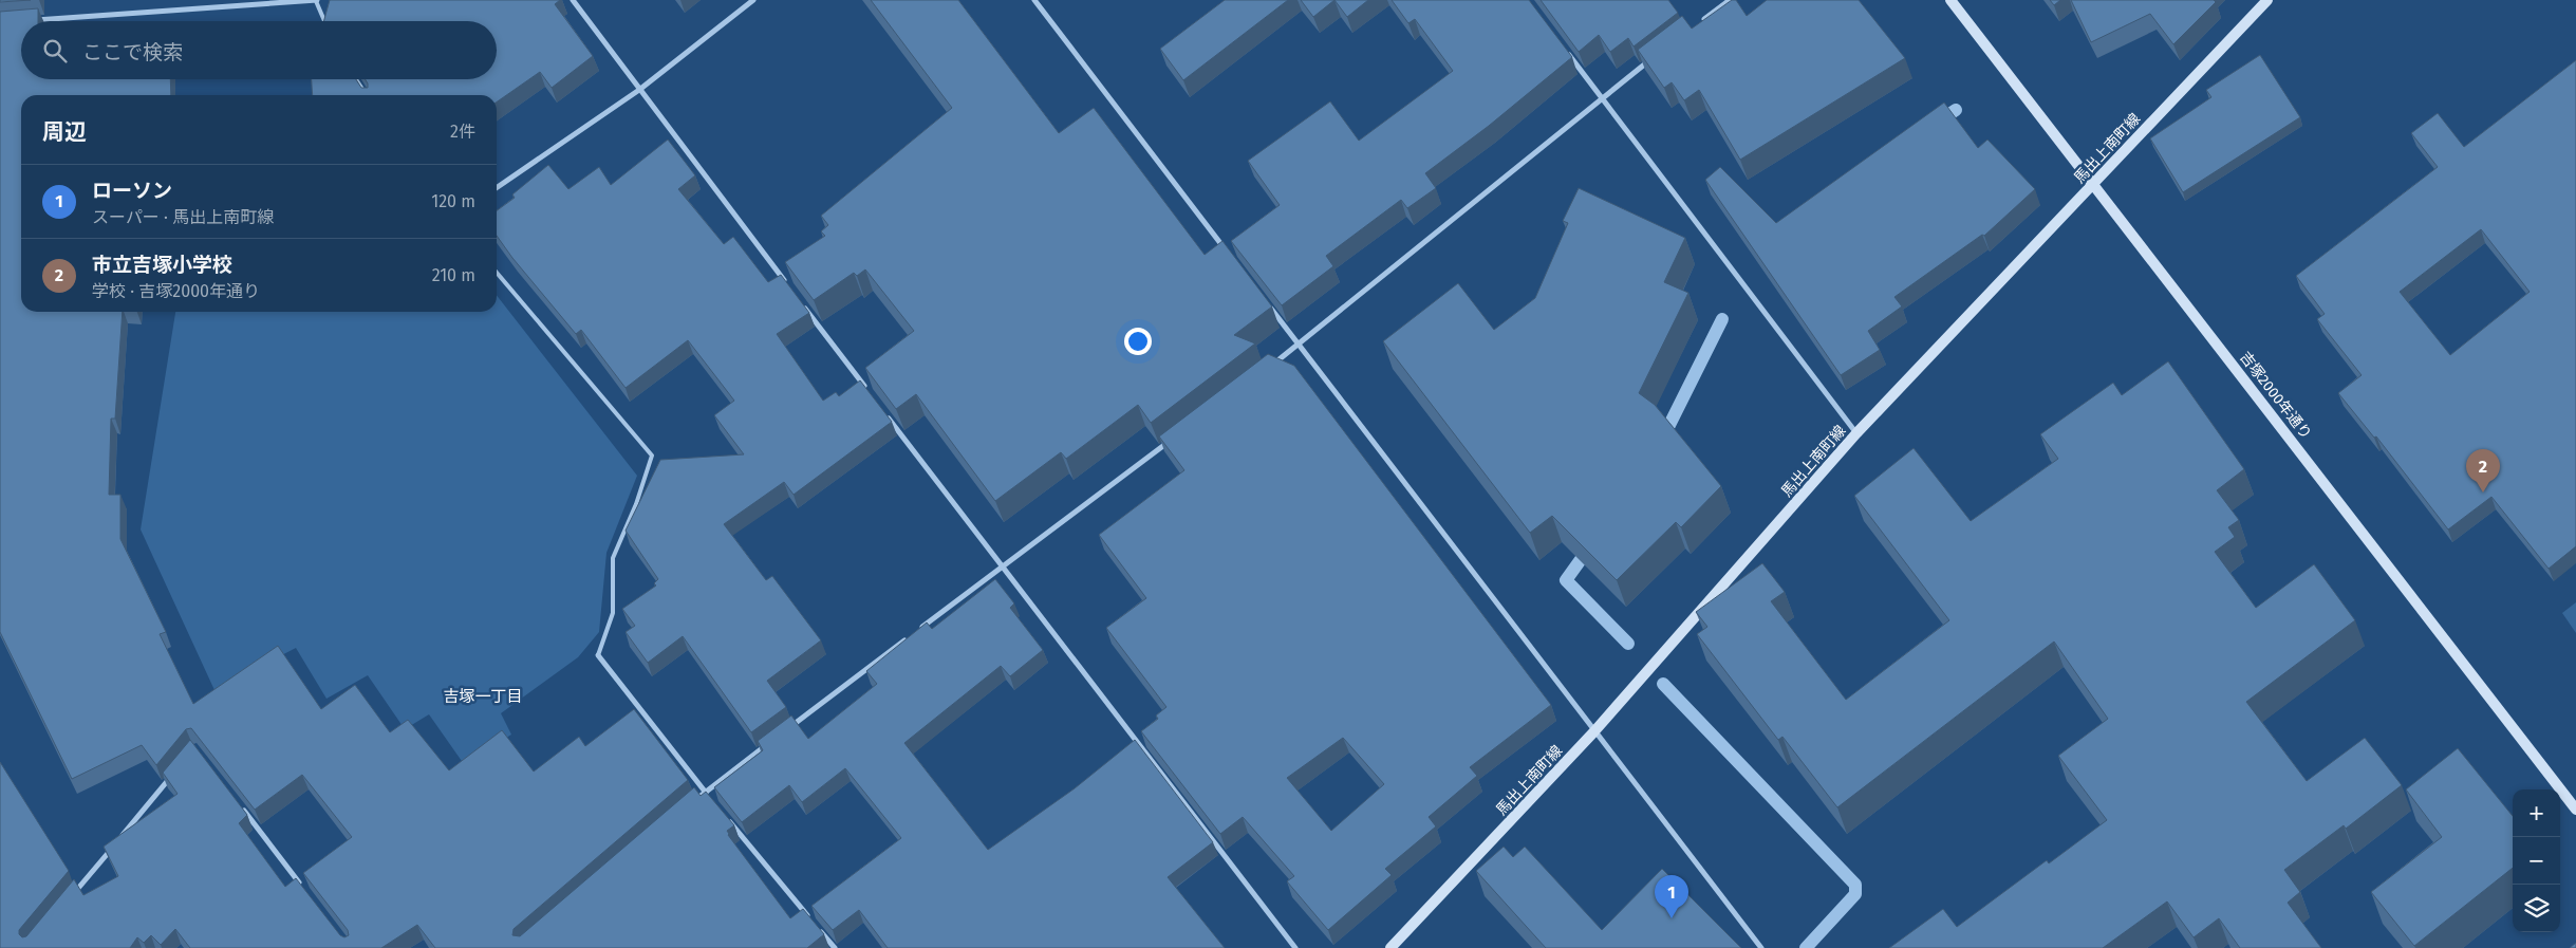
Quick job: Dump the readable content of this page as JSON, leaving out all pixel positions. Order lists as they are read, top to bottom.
{
  "streets": {
    "main road": ["馬出上南町線", "吉塚2000年通り"]
  },
  "crossings": [
    ["馬出上南町線", "吉塚2000年通り"]
  ],
  "districts": ["吉塚一丁目"],
  "page": {
    "search": "ここで検索",
    "heading": ["周辺", "2件"],
    "list": [
      {
        "mark": "1",
        "name": "ローソン",
        "note": "スーパー · 馬出上南町線",
        "value": "120 m"
      },
      {
        "mark": "2",
        "name": "市立吉塚小学校",
        "note": "学校 · 吉塚2000年通り",
        "value": "210 m"
      }
    ],
    "pins": ["2", "1"],
    "map_buttons": ["+", "−"]
  }
}
